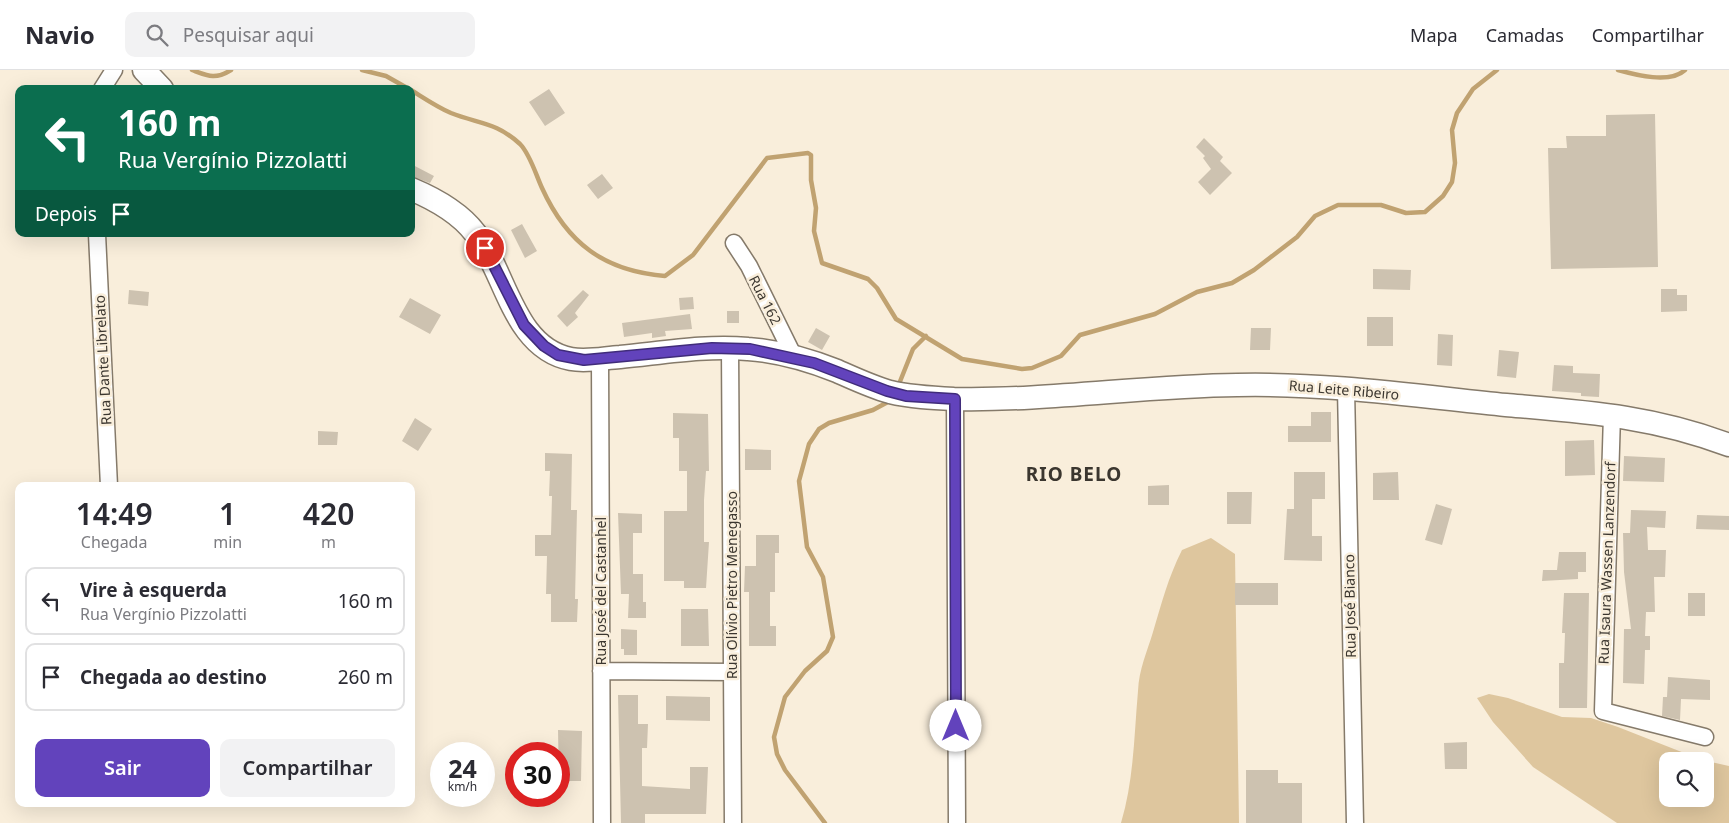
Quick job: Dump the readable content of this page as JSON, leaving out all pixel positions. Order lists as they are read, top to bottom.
{
  "streets": {
    "street": [
      "Rua 162",
      "Rua Dante Librelato",
      "Rua Leite Ribeiro",
      "Rua Isaura Wassen Lanzendorf",
      "Rua Olívio Pietro Menegasso",
      "Rua José del Castanhel",
      "Rua José Bianco"
    ]
  },
  "crossings": [
    ["Rua 162", "Rua Leite Ribeiro"],
    ["Rua Leite Ribeiro", "Rua Isaura Wassen Lanzendorf"],
    ["Rua Leite Ribeiro", "Rua Olívio Pietro Menegasso"],
    ["Rua Leite Ribeiro", "Rua José del Castanhel"],
    ["Rua Leite Ribeiro", "Rua José Bianco"]
  ],
  "districts": ["RIO BELO"],
  "page": {
    "header": "Navio",
    "search": "Pesquisar aqui",
    "nav": ["Mapa", "Camadas", "Compartilhar"],
    "turn": ["160 m", "Rua Vergínio Pizzolatti"],
    "then": "Depois",
    "eta": [
      "14:49",
      "Chegada",
      "1",
      "min",
      "420",
      "m"
    ],
    "list": [
      {
        "name": "Vire à esquerda",
        "note": "Rua Vergínio Pizzolatti",
        "value": "160 m"
      },
      {
        "name": "Chegada ao destino",
        "value": "260 m"
      }
    ],
    "buttons": ["Sair", "Compartilhar"],
    "speed": "24 km/h",
    "limit": "30"
  }
}
